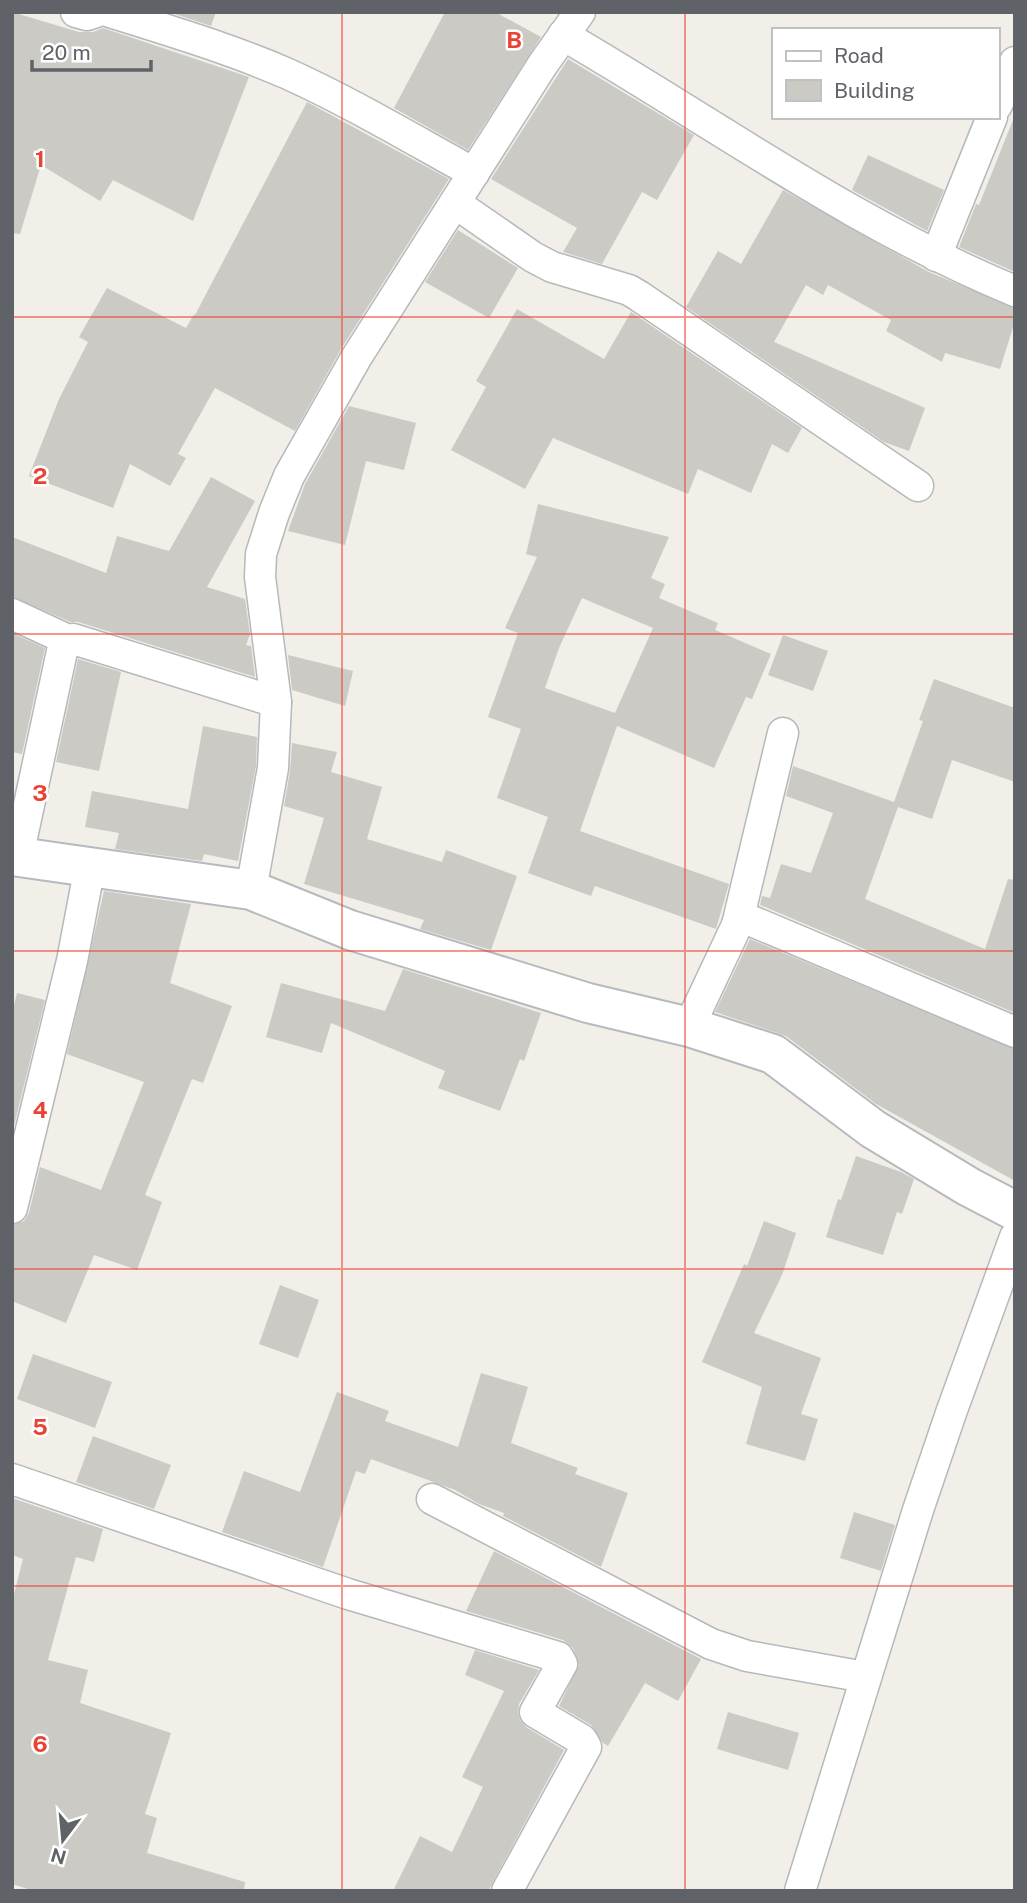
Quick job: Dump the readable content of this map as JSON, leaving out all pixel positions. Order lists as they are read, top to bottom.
{
  "legend": ["Road", "Building"],
  "scale_bar": "20 m",
  "north": "bottom",
  "grid": {
    "columns": ["B"],
    "rows": [
      "1",
      "2",
      "3",
      "4",
      "5",
      "6"
    ]
  }
}
